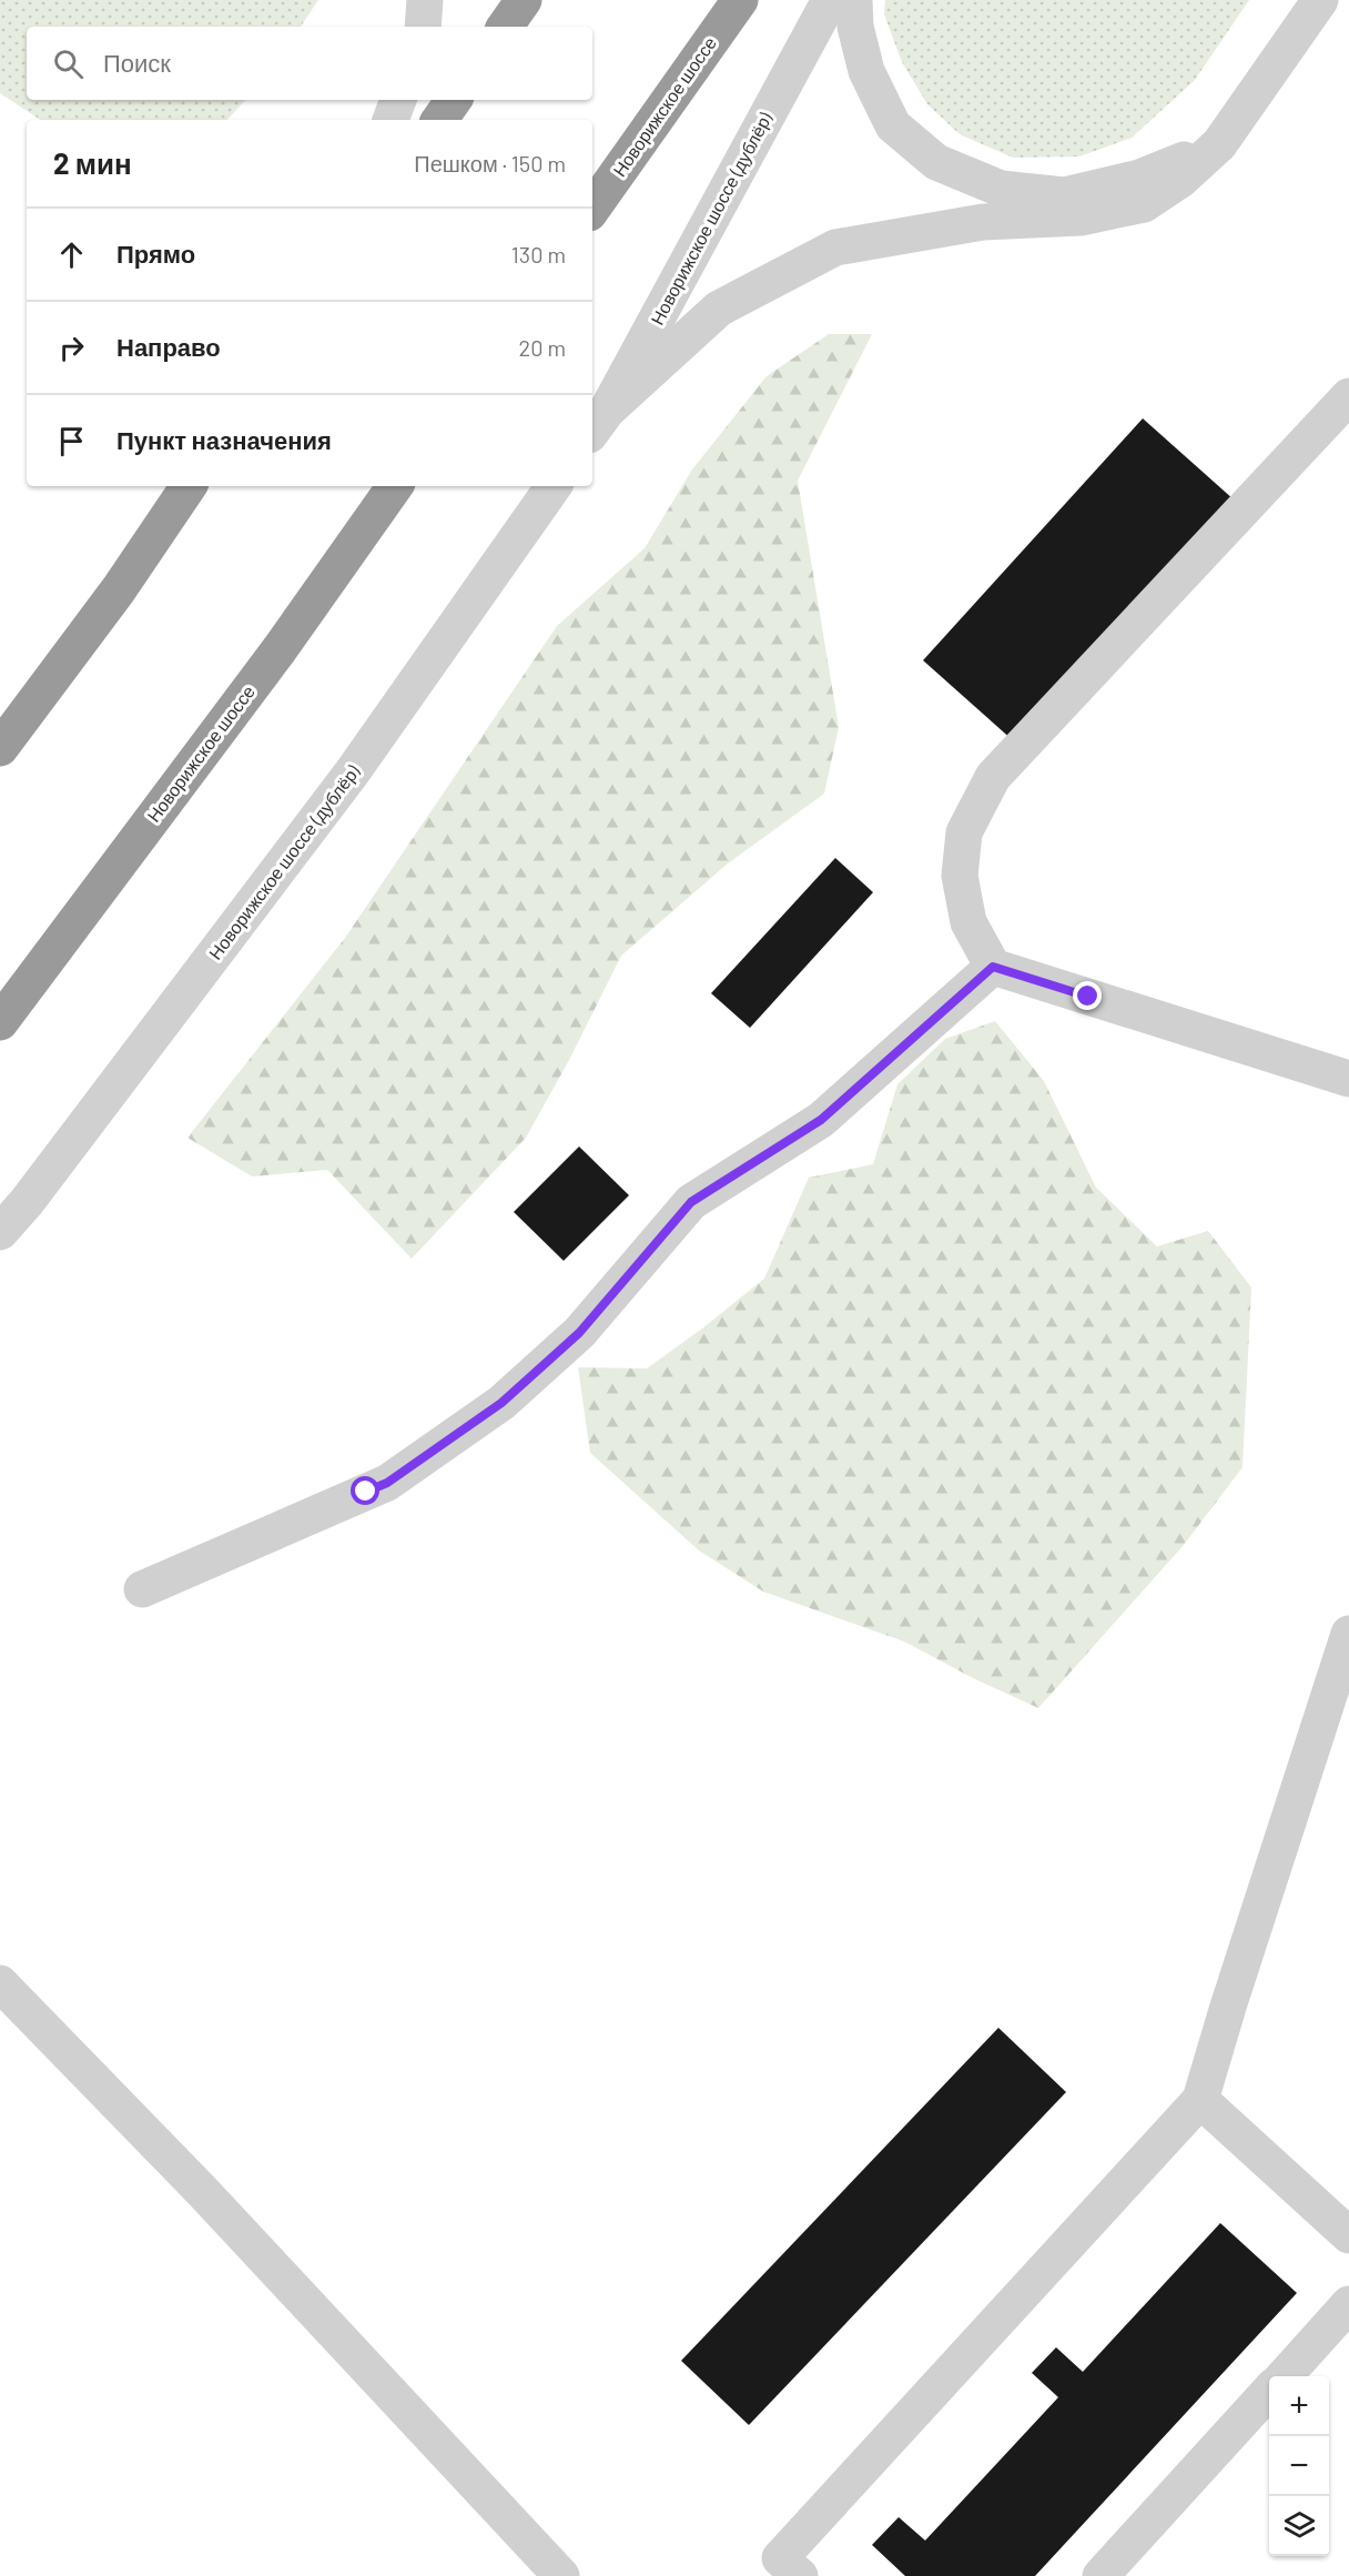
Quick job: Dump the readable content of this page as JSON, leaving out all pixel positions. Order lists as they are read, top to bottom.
{
  "streets": {
    "highway": ["Новорижское шоссе"],
    "street": ["Новорижское шоссе (дублёр)"]
  },
  "page": {
    "search": "Поиск",
    "heading": ["2 мин", "Пешком · 150 m"],
    "list": [
      ["Прямо", "130 m"],
      ["Направо", "20 m"],
      "Пункт назначения"
    ],
    "map_buttons": ["+", "−"]
  }
}
